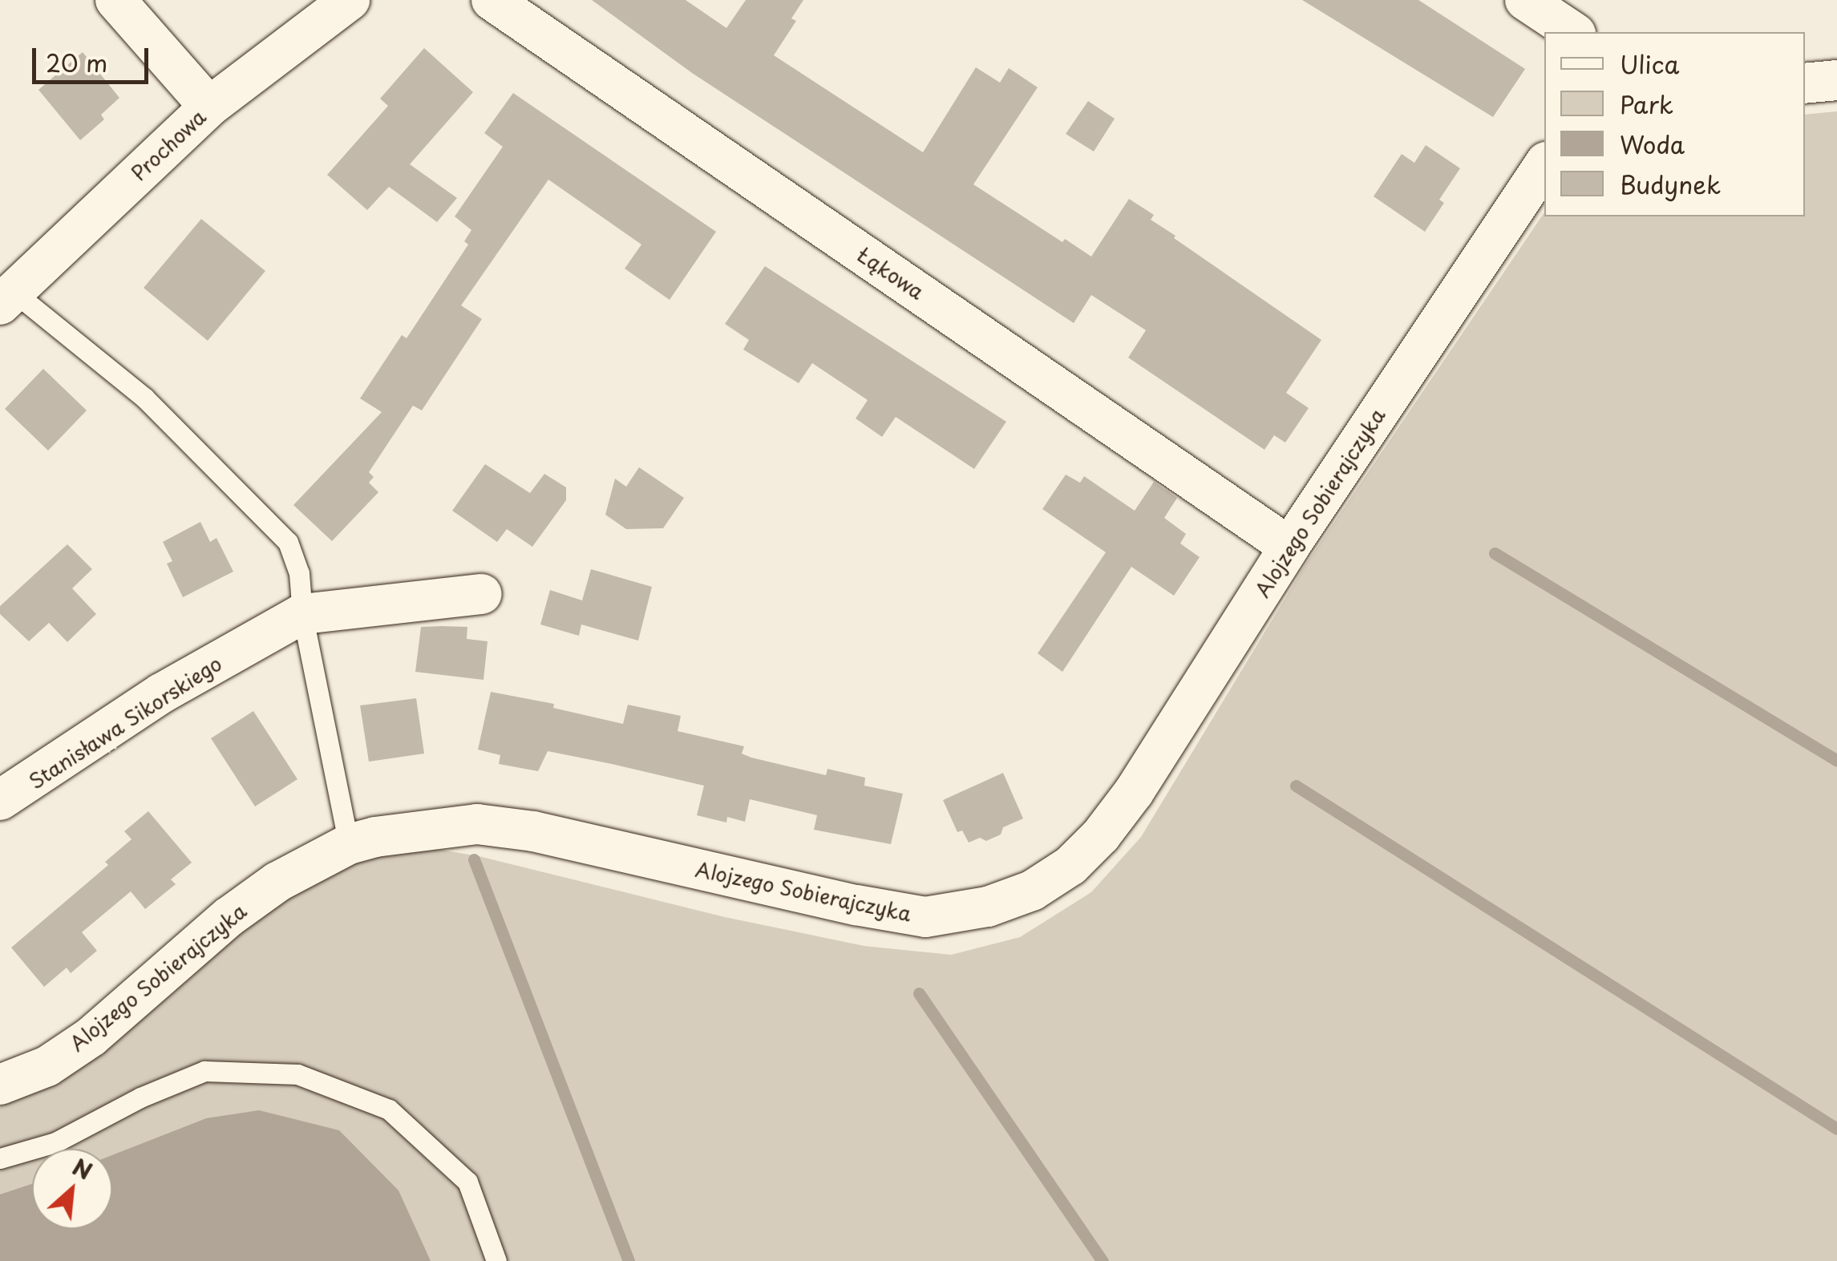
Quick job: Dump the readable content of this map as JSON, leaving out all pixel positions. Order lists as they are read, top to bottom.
{
  "streets": {
    "street": [
      "Prochowa",
      "Łąkowa",
      "Alojzego Sobierajczyka",
      "Stanisława Sikorskiego"
    ]
  },
  "crossings": [
    ["Łąkowa", "Alojzego Sobierajczyka"]
  ],
  "legend": [
    "Ulica",
    "Park",
    "Woda",
    "Budynek"
  ],
  "scale_bar": "20 m",
  "north": "top right"
}
